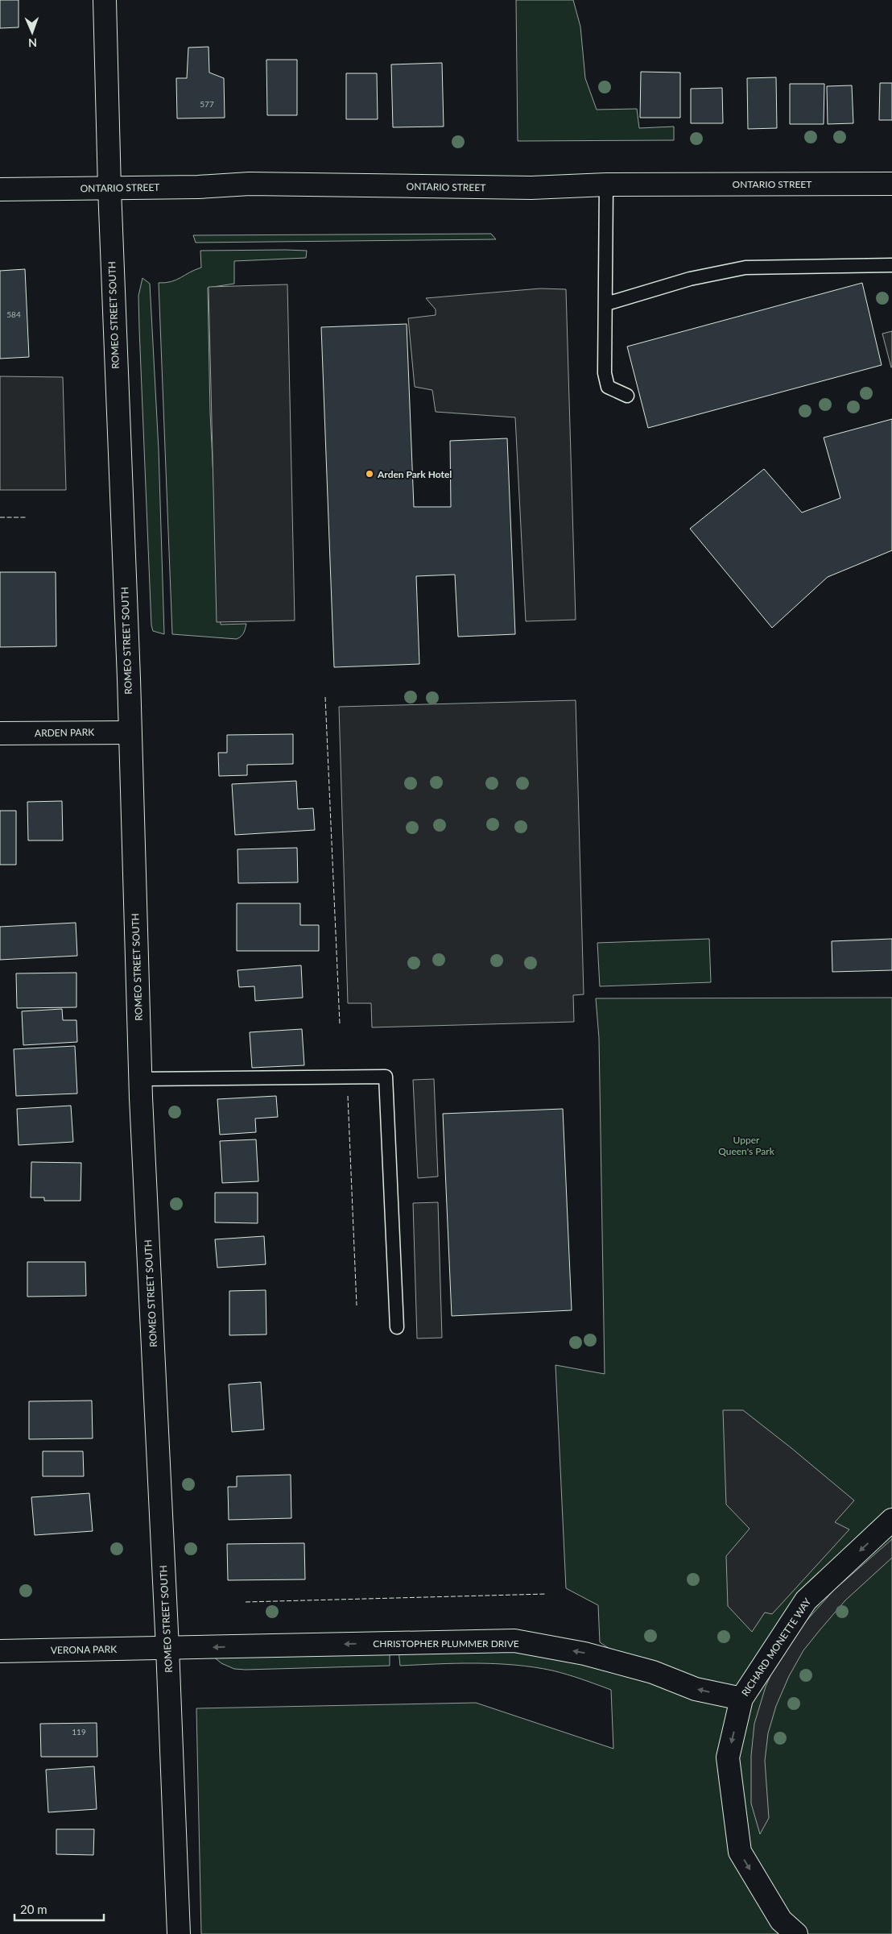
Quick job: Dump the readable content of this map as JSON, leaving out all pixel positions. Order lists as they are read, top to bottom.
{
  "streets": {
    "main road": [
      "ONTARIO STREET",
      "ROMEO STREET SOUTH",
      "ARDEN PARK",
      "CHRISTOPHER PLUMMER DRIVE",
      "RICHARD MONETTE WAY",
      "VERONA PARK"
    ]
  },
  "crossings": [
    ["ONTARIO STREET", "ROMEO STREET SOUTH"],
    ["ROMEO STREET SOUTH", "ARDEN PARK"],
    ["ROMEO STREET SOUTH", "CHRISTOPHER PLUMMER DRIVE"],
    ["ROMEO STREET SOUTH", "VERONA PARK"],
    ["CHRISTOPHER PLUMMER DRIVE", "RICHARD MONETTE WAY"],
    ["CHRISTOPHER PLUMMER DRIVE", "VERONA PARK"]
  ],
  "one_way": ["CHRISTOPHER PLUMMER DRIVE", "RICHARD MONETTE WAY"],
  "parks": ["Upper Queen's Park"],
  "places": ["Arden Park Hotel"],
  "house_numbers": ["577", "584", "119"],
  "scale_bar": "20 m",
  "north": "bottom"
}
